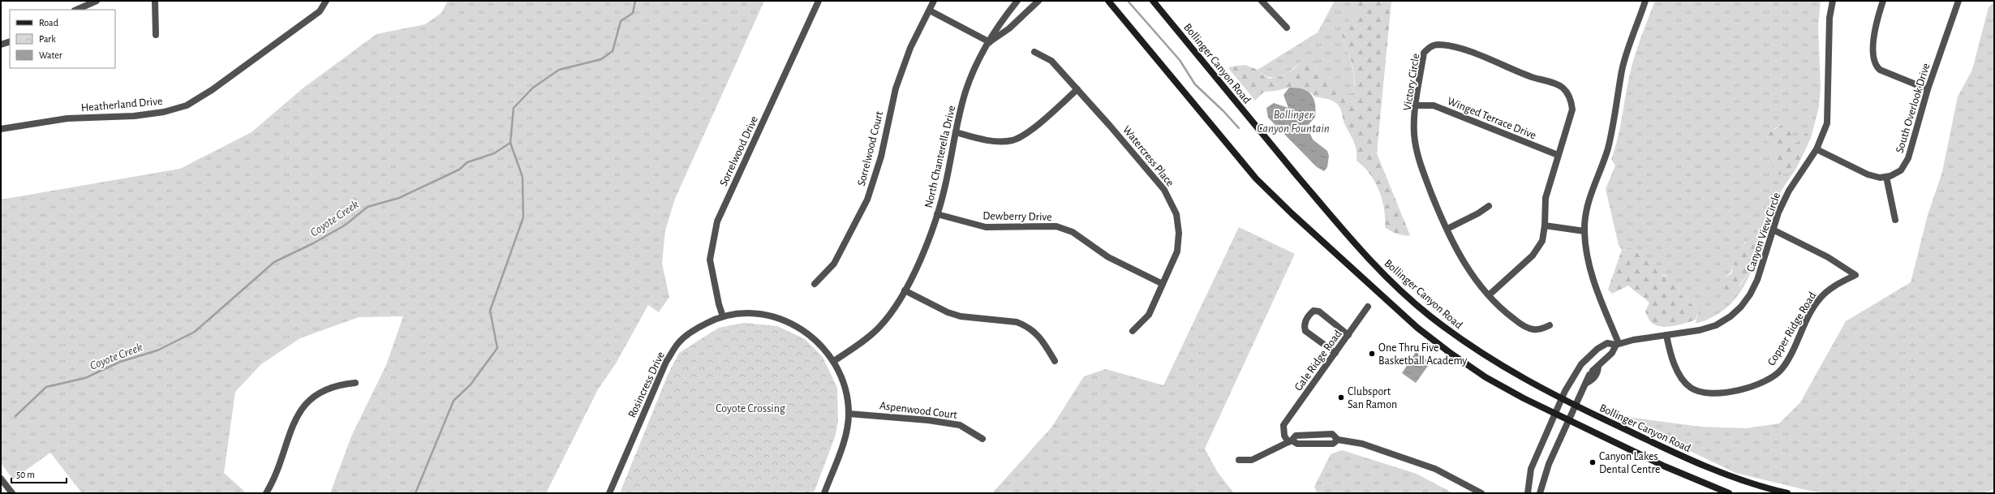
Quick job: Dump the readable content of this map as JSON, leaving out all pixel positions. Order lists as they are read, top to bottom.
{
  "streets": {
    "main road": ["Bollinger Canyon Road"],
    "street": [
      "Victory Circle",
      "Heatherland Drive",
      "South Overlook Drive",
      "Winged Terrace Drive",
      "Sorrelwood Court",
      "Sorrelwood Drive",
      "Watercress Place",
      "North Chanterella Drive",
      "Dewberry Drive",
      "Canyon View Circle",
      "Copper Ridge Road",
      "Gale Ridge Road",
      "Rosincress Drive",
      "Aspenwood Court"
    ]
  },
  "crossings": [
    ["Bollinger Canyon Road", "Canyon View Circle"],
    ["Victory Circle", "Winged Terrace Drive"],
    ["Sorrelwood Drive", "Rosincress Drive"],
    ["Watercress Place", "Dewberry Drive"],
    ["North Chanterella Drive", "Dewberry Drive"],
    ["North Chanterella Drive", "Rosincress Drive"],
    ["Canyon View Circle", "Copper Ridge Road"],
    ["Rosincress Drive", "Aspenwood Court"]
  ],
  "water": ["Bollinger Canyon Fountain", "Coyote Creek"],
  "parks": ["Coyote Crossing"],
  "places": ["One Thru Five Basketball Academy", "Clubsport San Ramon", "Canyon Lakes Dental Centre"],
  "legend": ["Road", "Park", "Water"],
  "scale_bar": "50 m"
}
